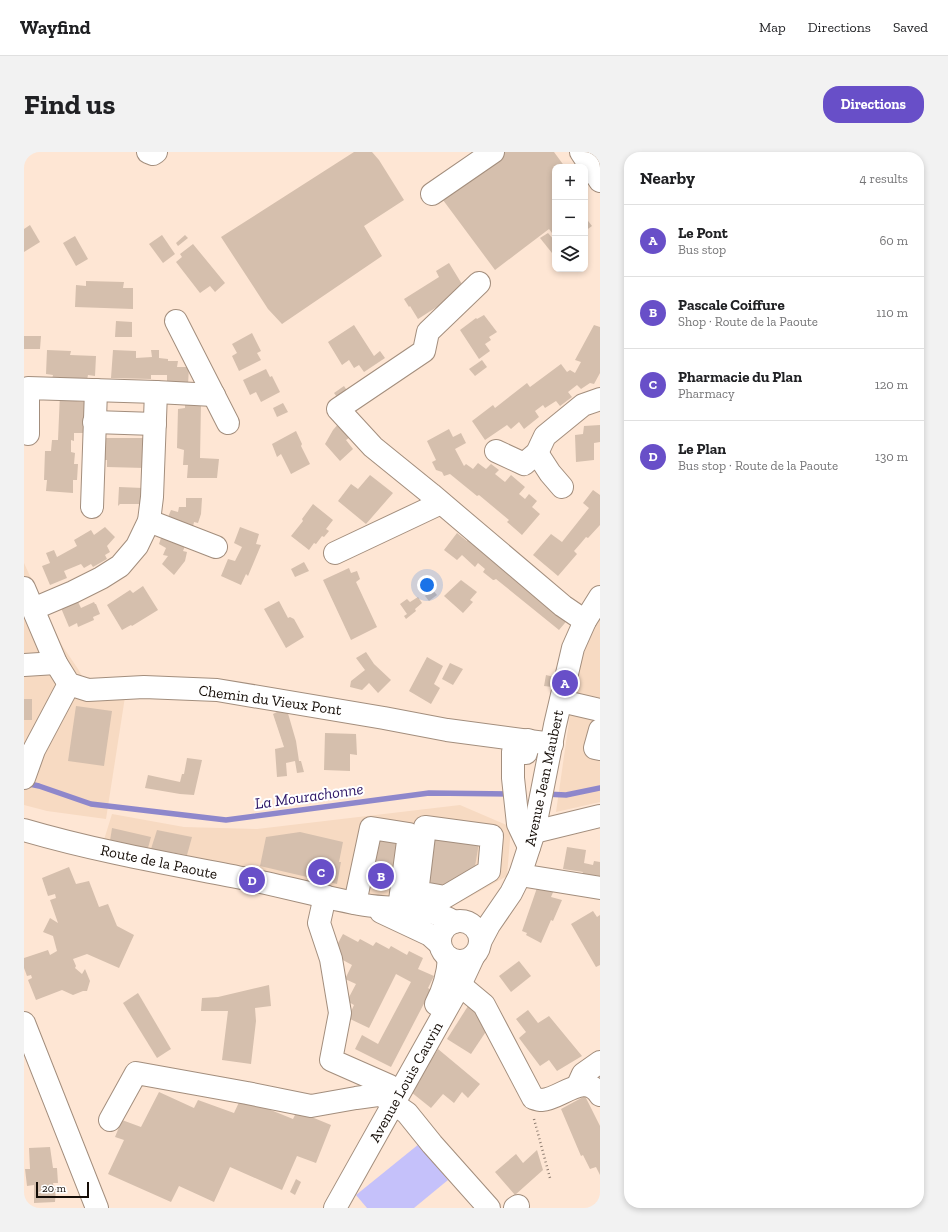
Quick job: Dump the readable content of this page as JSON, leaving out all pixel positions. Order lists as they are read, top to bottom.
{
  "streets": {
    "street": [
      "Chemin du Vieux Pont",
      "Avenue Jean Maubert",
      "Route de la Paoute",
      "Avenue Louis Cauvin"
    ]
  },
  "crossings": [
    ["Chemin du Vieux Pont", "Avenue Jean Maubert"],
    ["Avenue Jean Maubert", "Route de la Paoute"],
    ["Avenue Jean Maubert", "Avenue Louis Cauvin"],
    ["Route de la Paoute", "Avenue Louis Cauvin"]
  ],
  "water": ["La Mourachonne"],
  "scale_bar": "20 m",
  "page": {
    "header": "Wayfind",
    "nav": ["Map", "Directions", "Saved"],
    "buttons": "Directions",
    "title": "Find us",
    "heading": ["Nearby", "4 results"],
    "map_buttons": ["+", "−"],
    "list": [
      {
        "mark": "A",
        "name": "Le Pont",
        "note": "Bus stop",
        "value": "60 m"
      },
      {
        "mark": "B",
        "name": "Pascale Coiffure",
        "note": "Shop · Route de la Paoute",
        "value": "110 m"
      },
      {
        "mark": "C",
        "name": "Pharmacie du Plan",
        "note": "Pharmacy",
        "value": "120 m"
      },
      {
        "mark": "D",
        "name": "Le Plan",
        "note": "Bus stop · Route de la Paoute",
        "value": "130 m"
      }
    ],
    "pins": [
      "A",
      "C",
      "B",
      "D"
    ],
    "scale": "20 m"
  }
}
